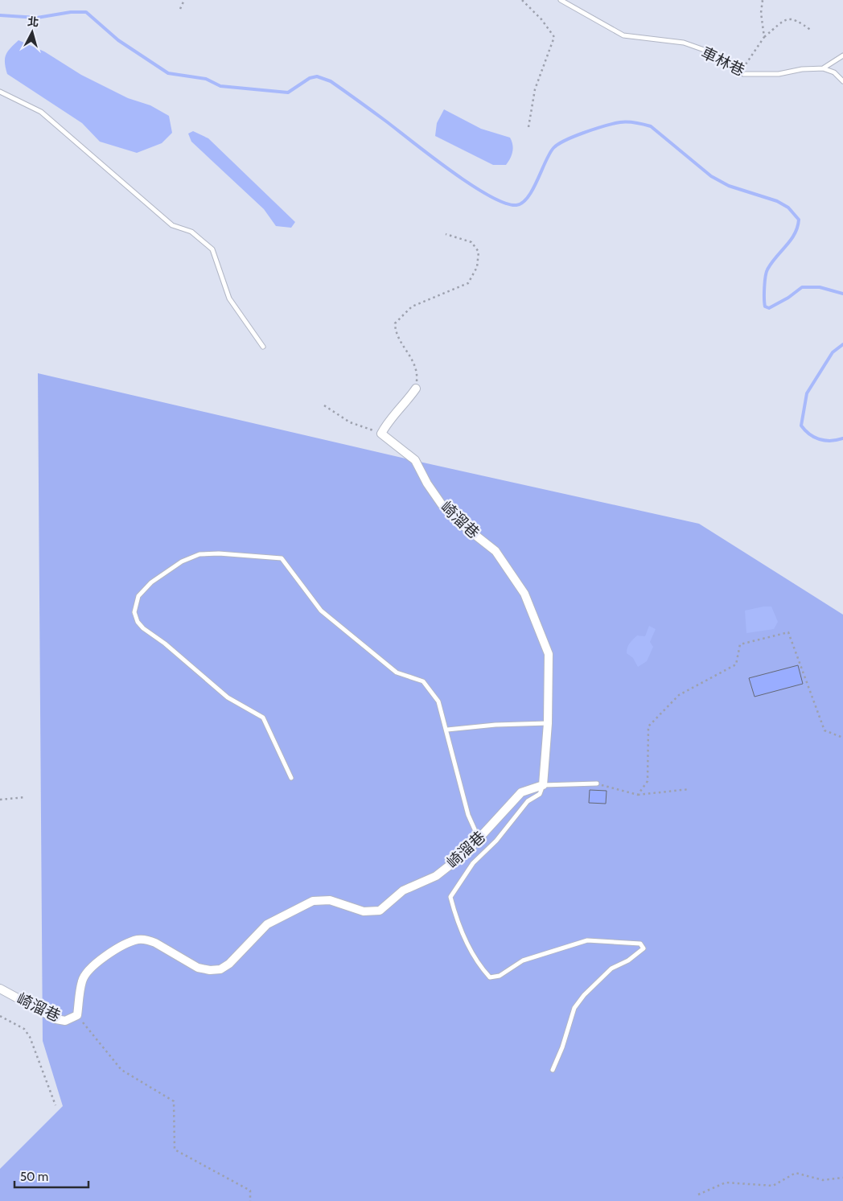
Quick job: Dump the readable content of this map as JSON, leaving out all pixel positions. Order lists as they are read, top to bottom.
{
  "streets": {
    "street": ["崎溜巷"],
    "lane": ["車林巷"]
  },
  "scale_bar": "50 m",
  "north": "top"
}
